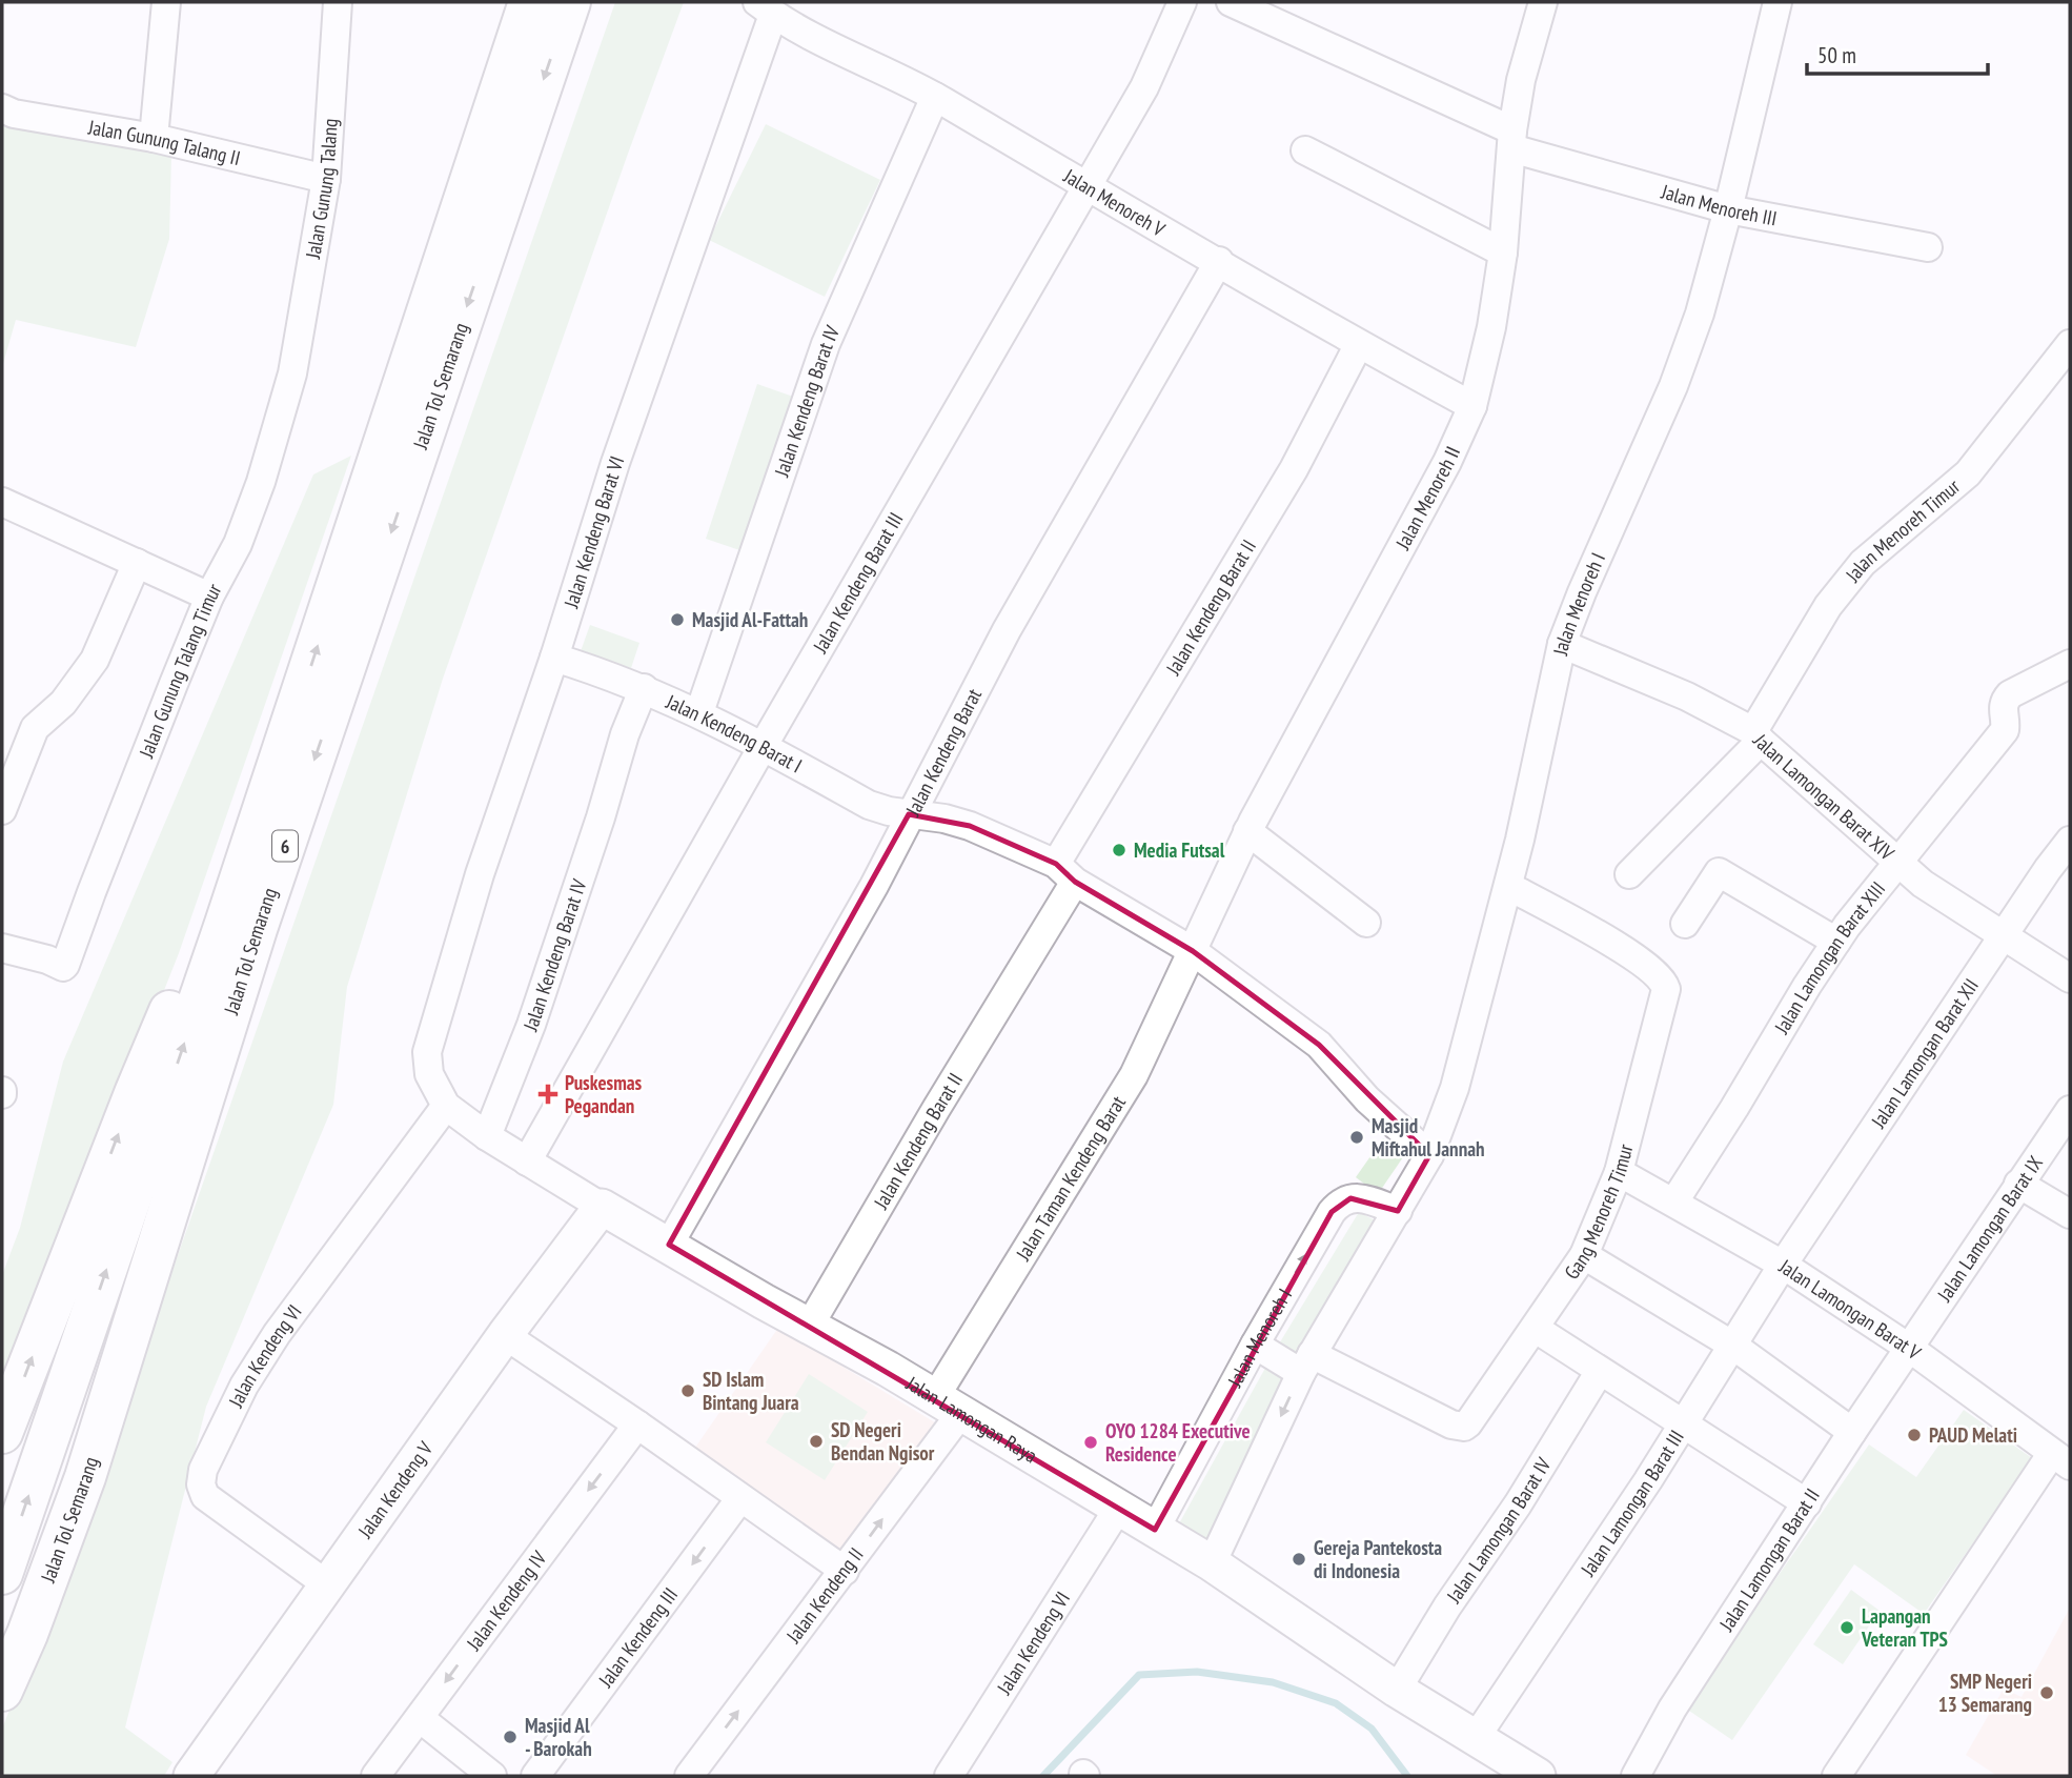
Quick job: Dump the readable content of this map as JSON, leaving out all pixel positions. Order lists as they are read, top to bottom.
{
  "streets": {
    "highway": ["Jalan Tol Semarang", "6"],
    "street": [
      "Jalan Gunung Talang II",
      "Jalan Gunung Talang",
      "Jalan Menoreh V",
      "Jalan Menoreh III",
      "Jalan Kendeng Barat IV",
      "Jalan Menoreh II",
      "Jalan Kendeng Barat VI",
      "Jalan Menoreh Timur",
      "Jalan Kendeng Barat III",
      "Jalan Menoreh I",
      "Jalan Kendeng Barat II",
      "Jalan Gunung Talang Timur",
      "Jalan Kendeng Barat I",
      "Jalan Kendeng Barat",
      "Jalan Lamongan Barat XIV",
      "Jalan Lamongan Barat XIII",
      "Jalan Lamongan Barat XII",
      "Jalan Taman Kendeng Barat",
      "Gang Menoreh Timur",
      "Jalan Lamongan Barat IX",
      "Jalan Lamongan Barat V",
      "Jalan Kendeng VI",
      "Jalan Lamongan Raya",
      "Jalan Kendeng V",
      "Jalan Lamongan Barat III",
      "Jalan Lamongan Barat IV",
      "Jalan Lamongan Barat II",
      "Jalan Kendeng II",
      "Jalan Kendeng IV",
      "Jalan Kendeng III"
    ]
  },
  "crossings": [
    ["Jalan Gunung Talang II", "Jalan Gunung Talang"],
    ["Jalan Gunung Talang", "Jalan Gunung Talang Timur"],
    ["Jalan Menoreh V", "Jalan Kendeng Barat IV"],
    ["Jalan Menoreh V", "Jalan Menoreh II"],
    ["Jalan Menoreh V", "Jalan Kendeng Barat VI"],
    ["Jalan Menoreh V", "Jalan Kendeng Barat III"],
    ["Jalan Menoreh V", "Jalan Kendeng Barat II"],
    ["Jalan Menoreh V", "Jalan Kendeng Barat"],
    ["Jalan Menoreh III", "Jalan Menoreh II"],
    ["Jalan Menoreh III", "Jalan Menoreh I"],
    ["Jalan Kendeng Barat IV", "Jalan Kendeng Barat I"],
    ["Jalan Kendeng Barat IV", "Jalan Lamongan Raya"],
    ["Jalan Menoreh II", "Jalan Kendeng Barat I"],
    ["Jalan Menoreh II", "Jalan Taman Kendeng Barat"],
    ["Jalan Kendeng Barat VI", "Jalan Kendeng Barat I"],
    ["Jalan Kendeng Barat VI", "Jalan Lamongan Raya"],
    ["Jalan Menoreh Timur", "Jalan Lamongan Barat XIV"],
    ["Jalan Kendeng Barat III", "Jalan Kendeng Barat I"],
    ["Jalan Kendeng Barat III", "Jalan Lamongan Raya"],
    ["Jalan Menoreh I", "Jalan Kendeng Barat I"],
    ["Jalan Menoreh I", "Jalan Lamongan Barat XIV"],
    ["Jalan Menoreh I", "Gang Menoreh Timur"],
    ["Jalan Menoreh I", "Jalan Lamongan Raya"],
    ["Jalan Kendeng Barat II", "Jalan Kendeng Barat I"],
    ["Jalan Kendeng Barat II", "Jalan Lamongan Raya"],
    ["Jalan Kendeng Barat I", "Jalan Kendeng Barat"],
    ["Jalan Kendeng Barat I", "Jalan Taman Kendeng Barat"],
    ["Jalan Kendeng Barat", "Jalan Lamongan Raya"],
    ["Jalan Lamongan Barat XIV", "Jalan Lamongan Barat XIII"],
    ["Jalan Lamongan Barat XIV", "Jalan Lamongan Barat XII"],
    ["Jalan Lamongan Barat XIII", "Jalan Lamongan Barat V"],
    ["Jalan Lamongan Barat XII", "Jalan Lamongan Barat V"],
    ["Jalan Lamongan Barat XII", "Jalan Lamongan Barat III"],
    ["Jalan Taman Kendeng Barat", "Jalan Lamongan Raya"],
    ["Jalan Taman Kendeng Barat", "Jalan Kendeng II"],
    ["Gang Menoreh Timur", "Jalan Lamongan Barat V"],
    ["Jalan Lamongan Barat IX", "Jalan Lamongan Barat V"],
    ["Jalan Lamongan Barat IX", "Jalan Lamongan Barat II"],
    ["Jalan Lamongan Barat V", "Jalan Lamongan Barat III"],
    ["Jalan Lamongan Barat V", "Jalan Lamongan Barat II"],
    ["Jalan Kendeng VI", "Jalan Lamongan Raya"],
    ["Jalan Kendeng VI", "Jalan Kendeng V"],
    ["Jalan Lamongan Raya", "Jalan Kendeng V"],
    ["Jalan Lamongan Raya", "Jalan Lamongan Barat III"],
    ["Jalan Lamongan Raya", "Jalan Lamongan Barat IV"],
    ["Jalan Lamongan Raya", "Jalan Kendeng II"]
  ],
  "one_way": ["Jalan Kendeng II", "Jalan Kendeng IV", "Jalan Kendeng III"],
  "places": {
    "other": [
      "Masjid Al-Fattah",
      "Media Futsal",
      "Masjid Miftahul Jannah",
      "SD Islam Bintang Juara",
      "PAUD Melati",
      "SD Negeri Bendan Ngisor",
      "OYO 1284 Executive Residence",
      "Gereja Pantekosta di Indonesia",
      "Lapangan Veteran TPS",
      "SMP Negeri 13 Semarang",
      "Masjid Al - Barokah"
    ],
    "health": ["Puskesmas Pegandan"]
  },
  "scale_bar": "50 m"
}
